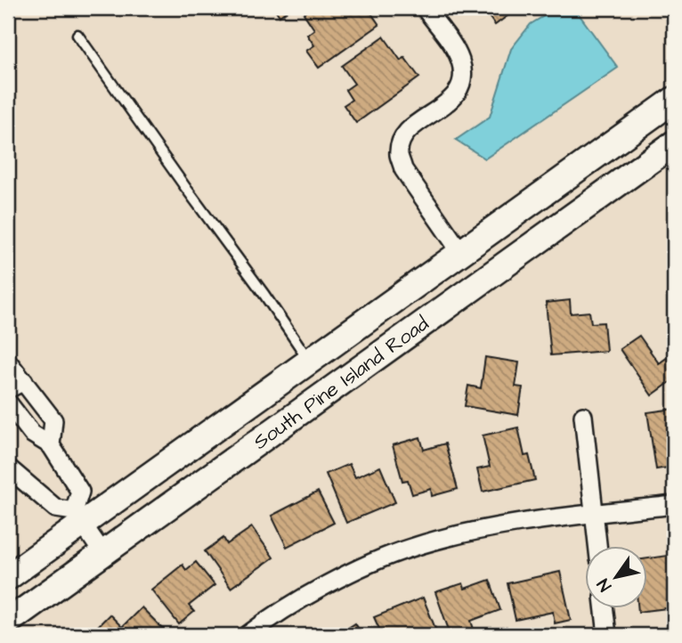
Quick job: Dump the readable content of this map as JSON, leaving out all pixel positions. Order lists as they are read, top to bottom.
{
  "streets": {
    "main road": ["South Pine Island Road"]
  },
  "north": "bottom left"
}
